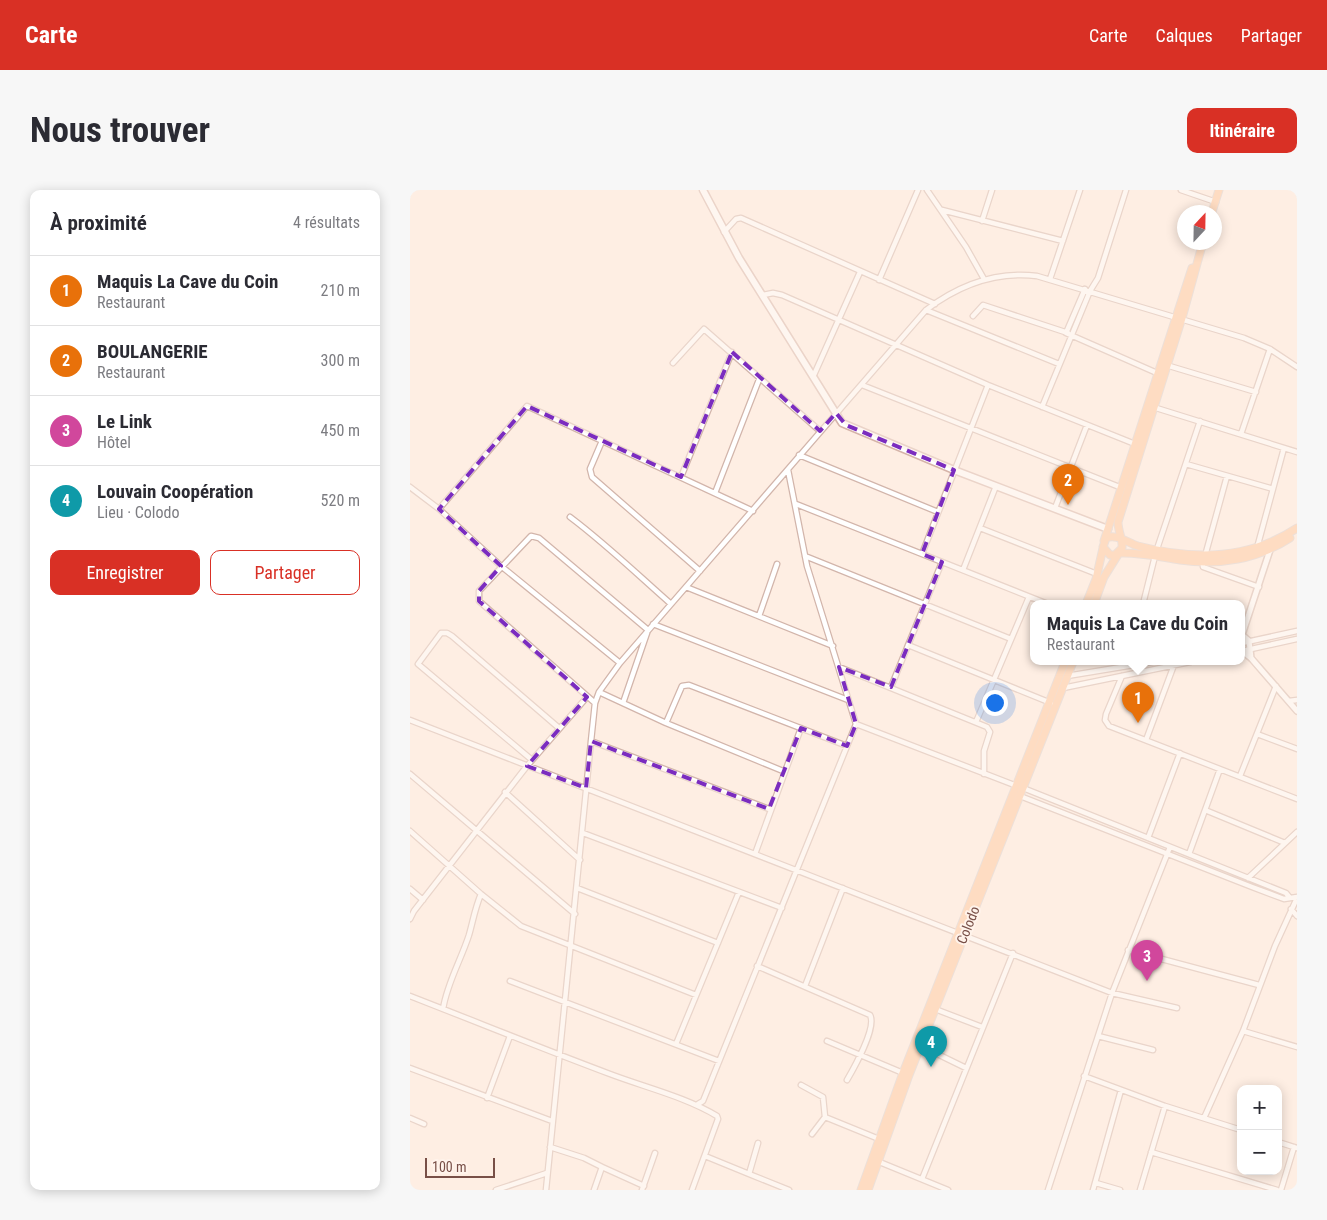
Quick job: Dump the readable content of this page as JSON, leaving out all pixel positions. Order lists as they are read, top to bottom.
{
  "streets": {
    "main road": ["Colodo"]
  },
  "scale_bar": "100 m",
  "north": "top",
  "page": {
    "header": "Carte",
    "nav": ["Carte", "Calques", "Partager"],
    "buttons": [
      "Itinéraire",
      ["Enregistrer", "Partager"]
    ],
    "title": "Nous trouver",
    "heading": ["À proximité", "4 résultats"],
    "list": [
      {
        "mark": "1",
        "name": "Maquis La Cave du Coin",
        "note": "Restaurant",
        "value": "210 m"
      },
      {
        "mark": "2",
        "name": "BOULANGERIE",
        "note": "Restaurant",
        "value": "300 m"
      },
      {
        "mark": "3",
        "name": "Le Link",
        "note": "Hôtel",
        "value": "450 m"
      },
      {
        "mark": "4",
        "name": "Louvain Coopération",
        "note": "Lieu · Colodo",
        "value": "520 m"
      }
    ],
    "pins": [
      "2",
      "1",
      "3",
      "4"
    ],
    "popup": ["Maquis La Cave du Coin", "Restaurant"],
    "map_buttons": ["+", "−"],
    "scale": "100 m"
  }
}
